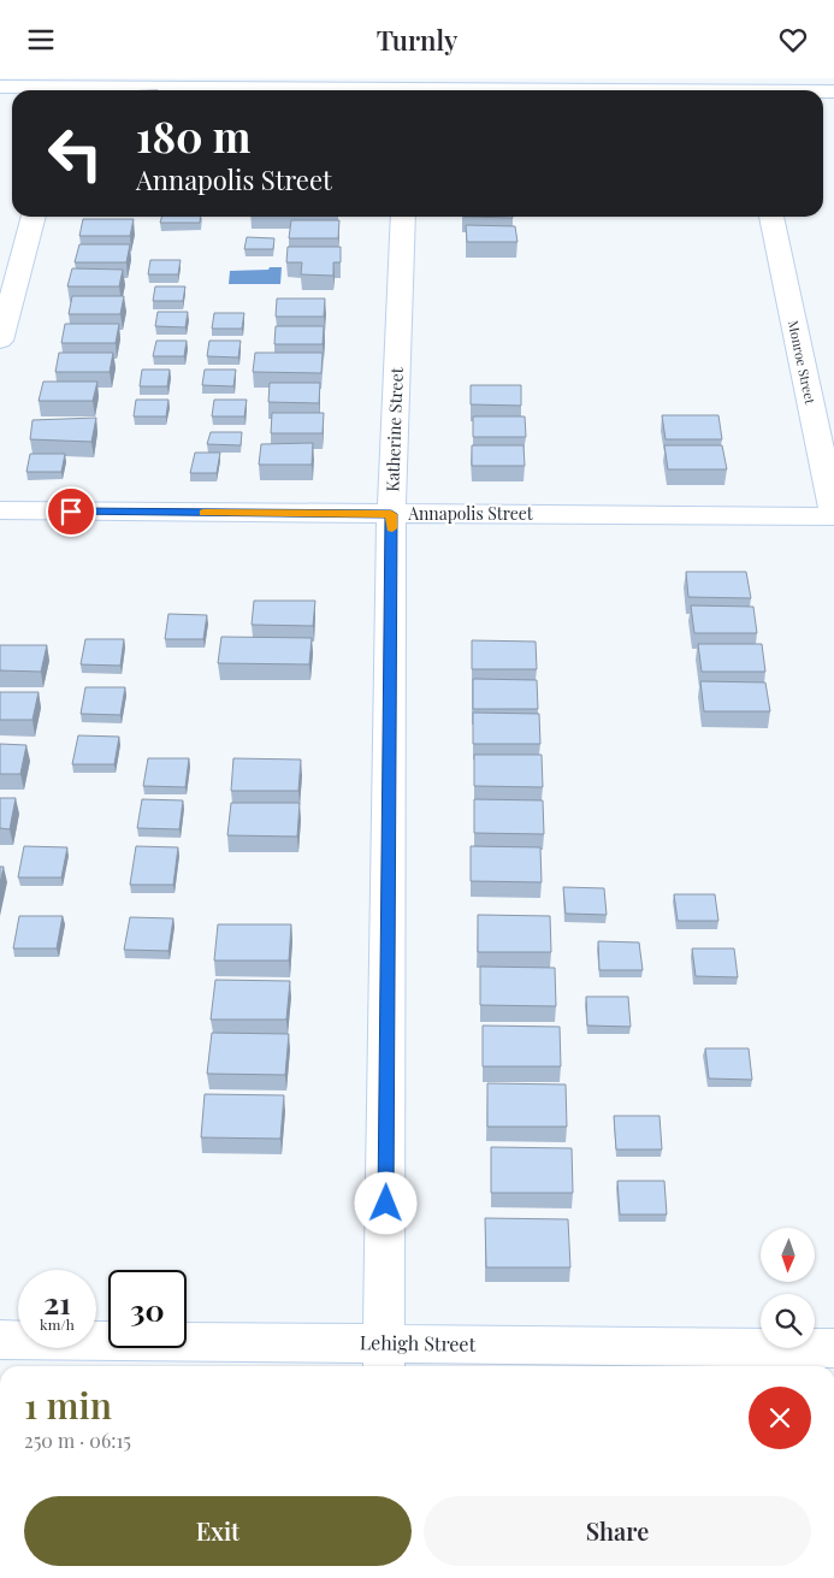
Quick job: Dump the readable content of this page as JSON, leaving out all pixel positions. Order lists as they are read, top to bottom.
{
  "streets": {
    "street": [
      "Monroe Street",
      "Katherine Street",
      "Annapolis Street",
      "Lehigh Street"
    ]
  },
  "crossings": [
    ["Monroe Street", "Annapolis Street"],
    ["Katherine Street", "Annapolis Street"],
    ["Katherine Street", "Lehigh Street"]
  ],
  "north": "bottom",
  "page": {
    "header": "Turnly",
    "turn": ["180 m", "Annapolis Street"],
    "speed": "21 km/h",
    "limit": "30",
    "heading": ["1 min", "250 m · 06:15"],
    "buttons": ["Exit", "Share"]
  }
}
